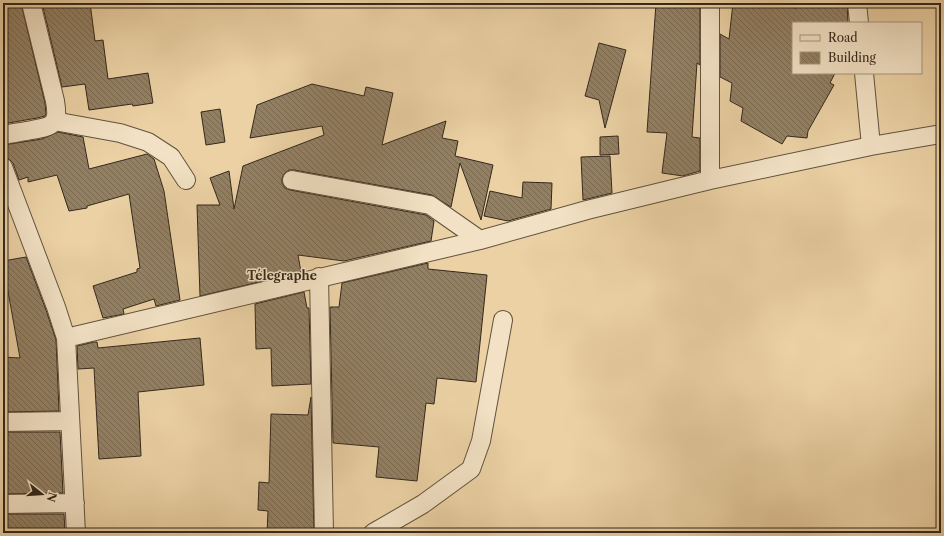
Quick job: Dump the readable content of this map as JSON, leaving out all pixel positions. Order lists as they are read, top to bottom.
{
  "districts": ["Télegraphe"],
  "legend": ["Road", "Building"],
  "north": "right"
}
